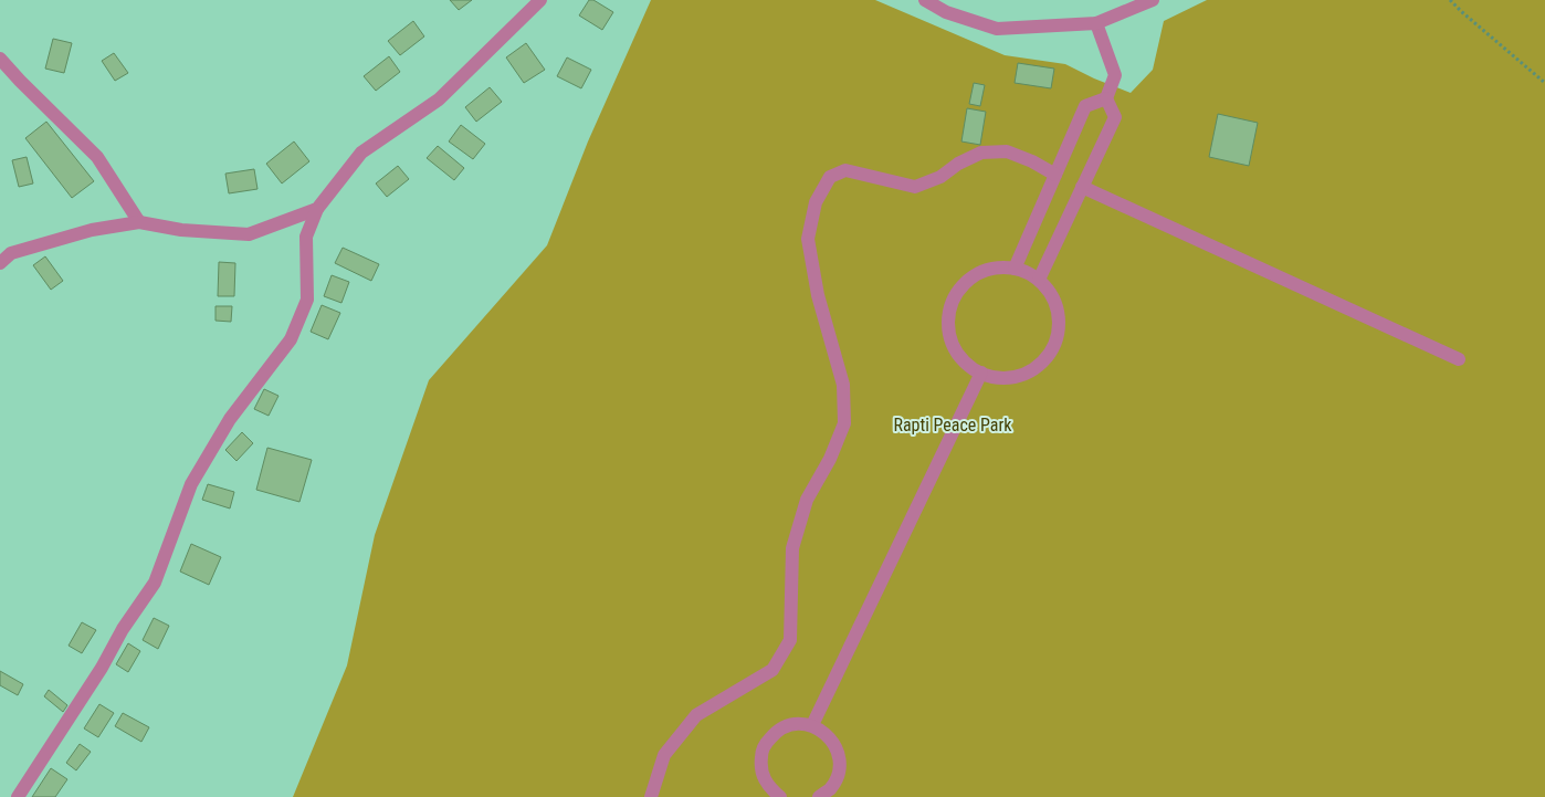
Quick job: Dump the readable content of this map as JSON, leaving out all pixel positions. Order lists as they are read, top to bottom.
{
  "parks": ["Rapti Peace Park"]
}
